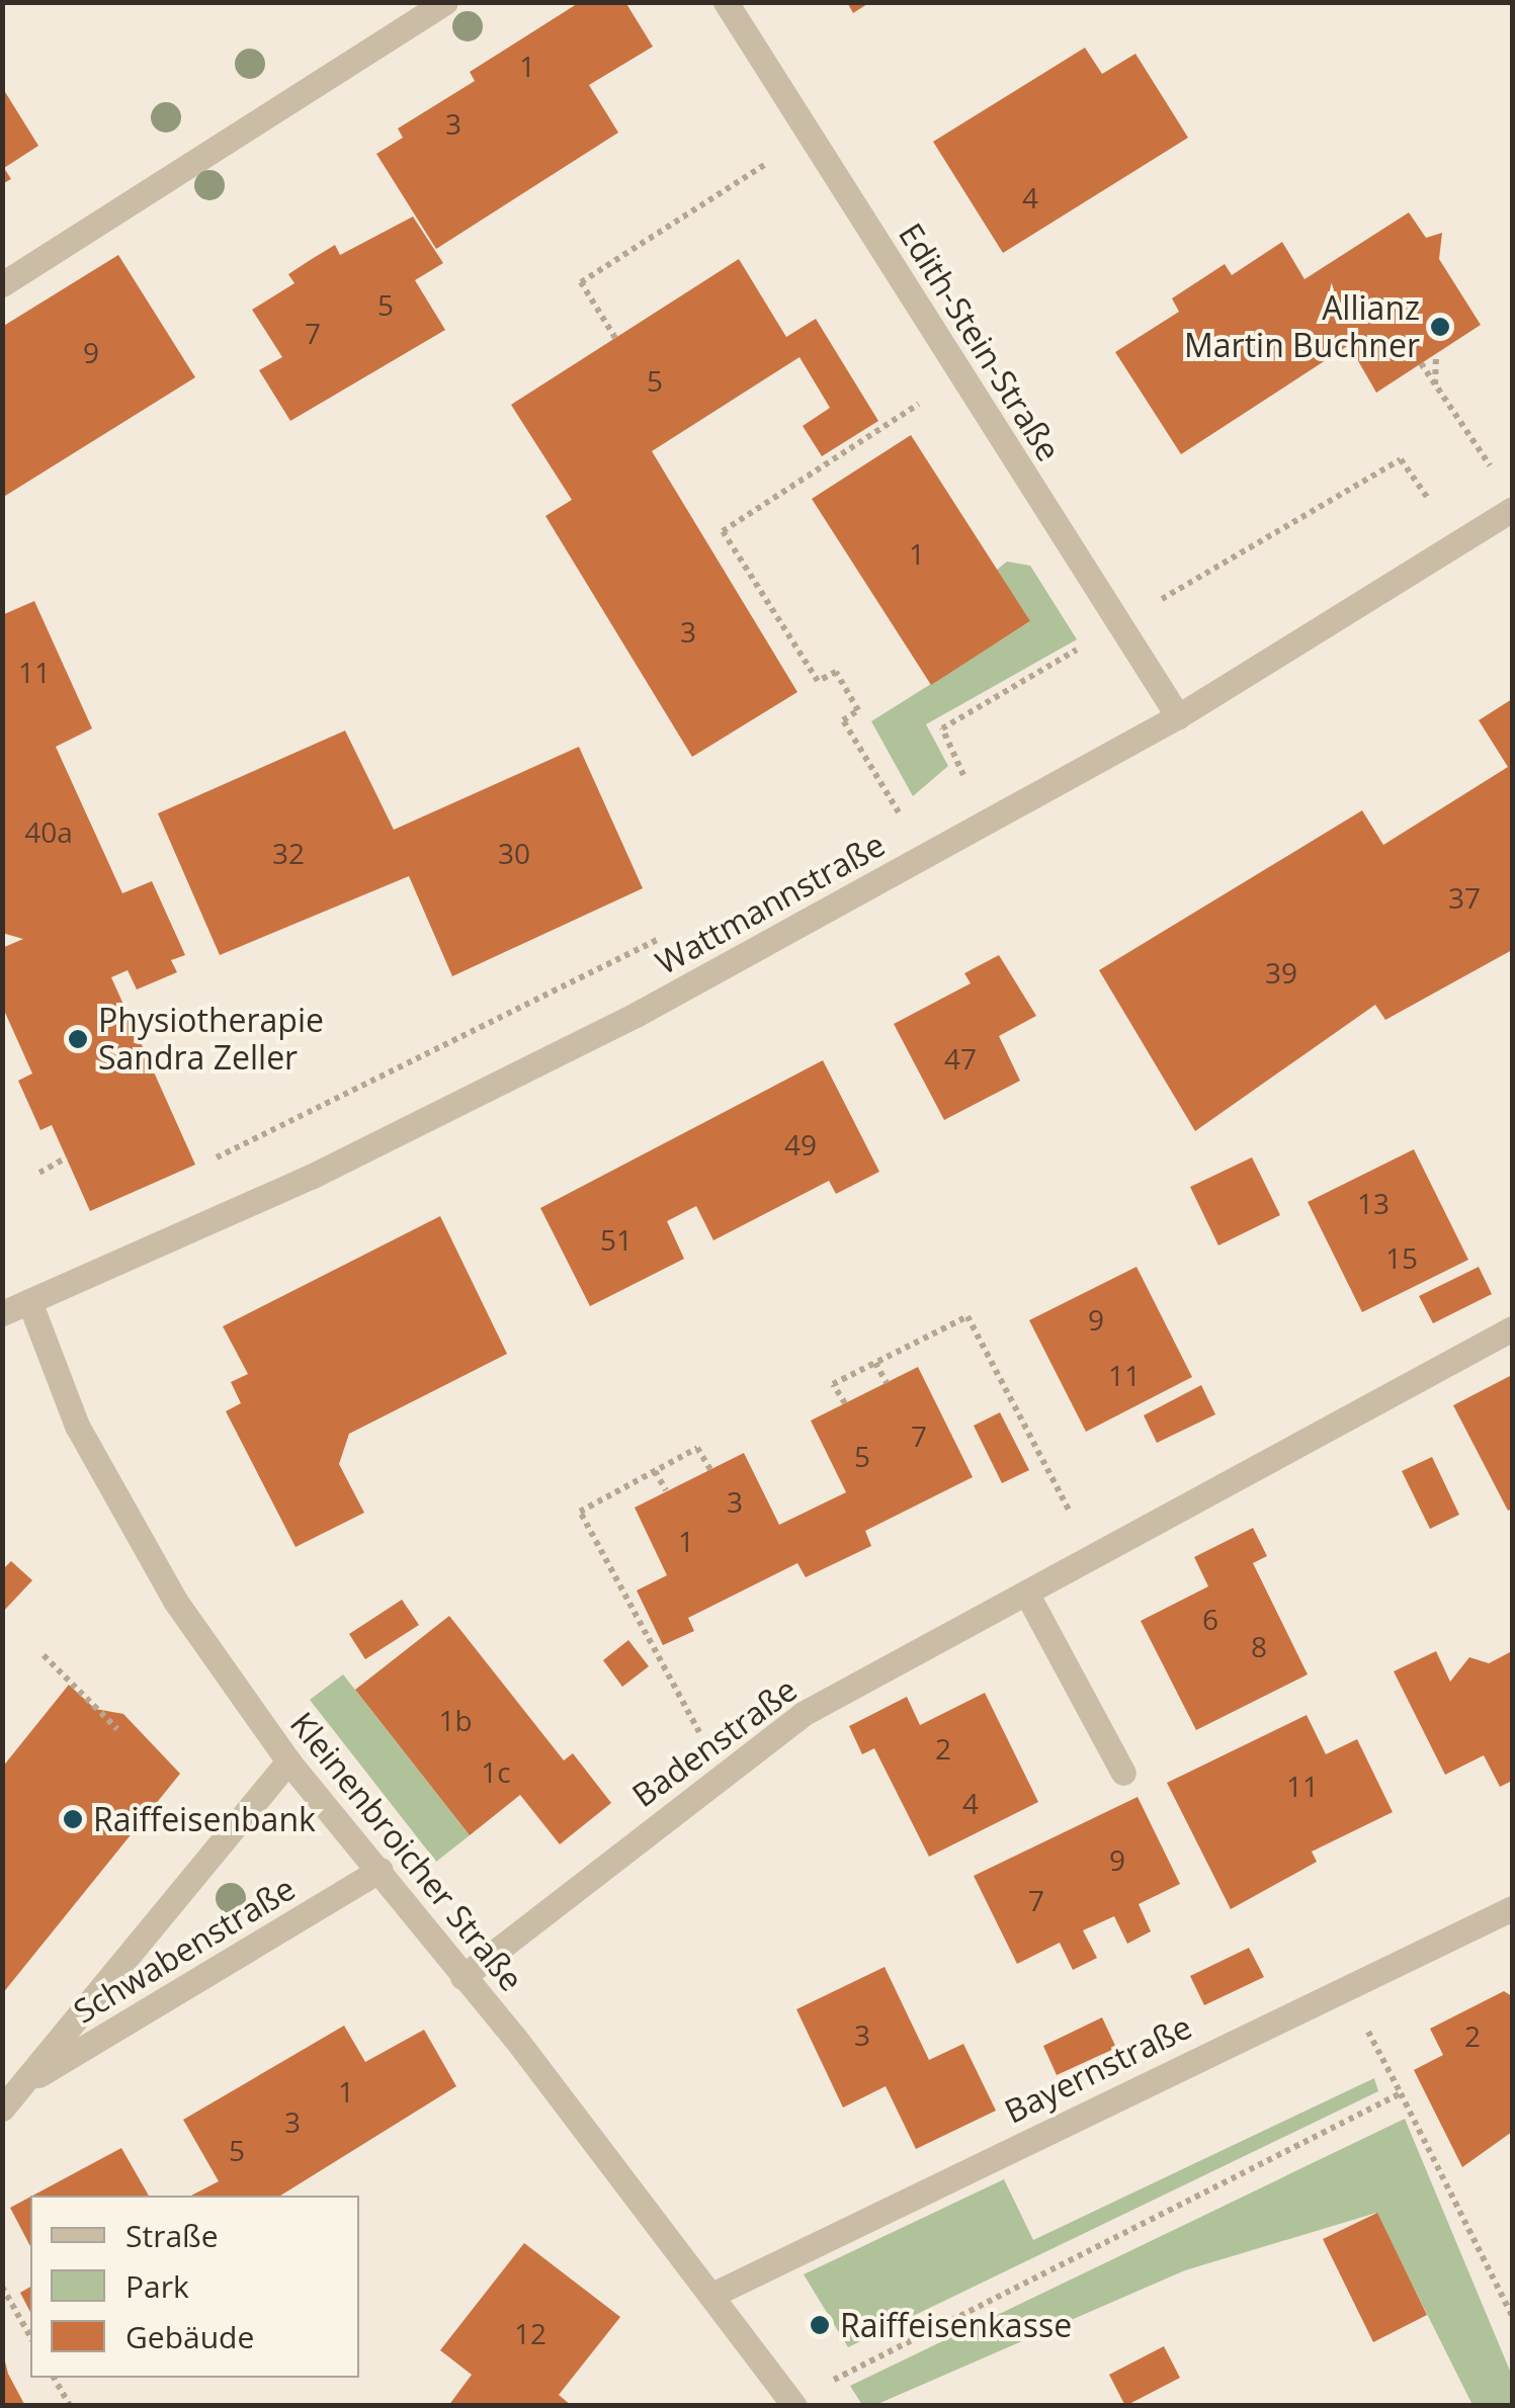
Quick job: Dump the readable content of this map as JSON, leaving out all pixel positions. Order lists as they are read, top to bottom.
{
  "streets": {
    "street": [
      "Edith-Stein-Straße",
      "Wattmannstraße",
      "Badenstraße",
      "Kleinenbroicher Straße",
      "Schwabenstraße",
      "Bayernstraße"
    ]
  },
  "crossings": [
    ["Edith-Stein-Straße", "Wattmannstraße"],
    ["Wattmannstraße", "Kleinenbroicher Straße"],
    ["Badenstraße", "Kleinenbroicher Straße"],
    ["Kleinenbroicher Straße", "Schwabenstraße"],
    ["Kleinenbroicher Straße", "Bayernstraße"]
  ],
  "places": [
    "Allianz Martin Buchner",
    "Physiotherapie Sandra Zeller",
    "Raiffeisenbank",
    "Raiffeisenkasse"
  ],
  "house_numbers": [
    "1",
    "3",
    "4",
    "5",
    "7",
    "9",
    "5",
    "1",
    "3",
    "11",
    "40a",
    "32",
    "30",
    "37",
    "39",
    "47",
    "49",
    "13",
    "51",
    "15",
    "9",
    "11",
    "7",
    "5",
    "3",
    "1",
    "6",
    "8",
    "1b",
    "2",
    "1c",
    "11",
    "4",
    "9",
    "7",
    "3",
    "2",
    "1",
    "3",
    "5",
    "12"
  ],
  "legend": ["Straße", "Park", "Gebäude"]
}
